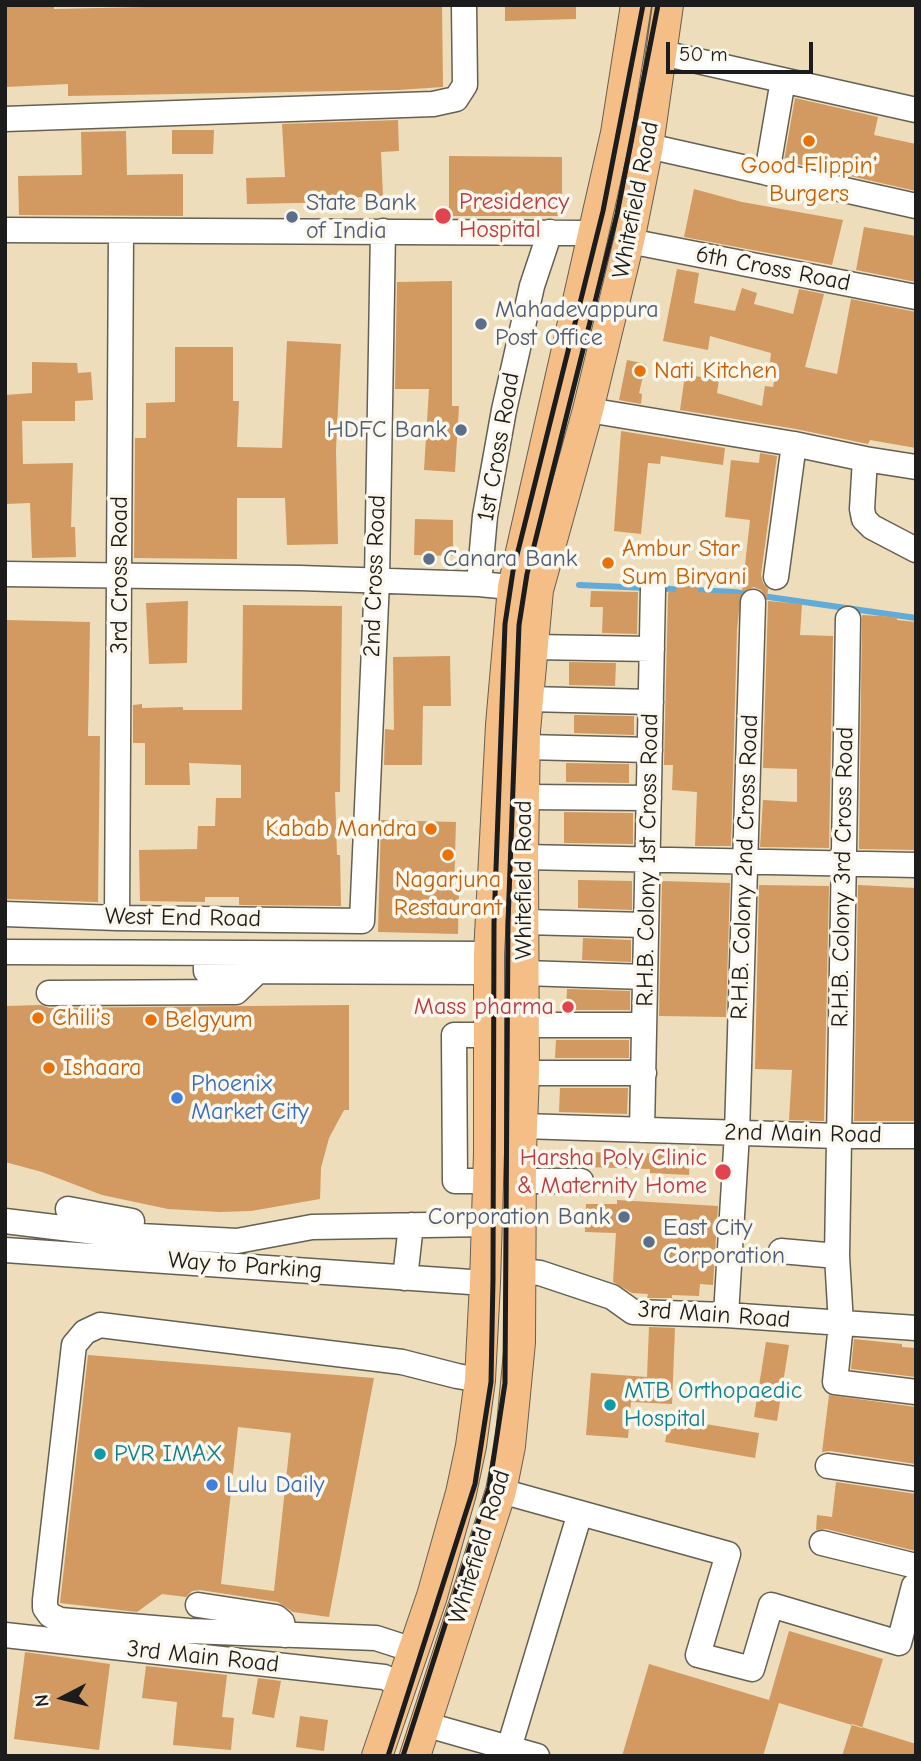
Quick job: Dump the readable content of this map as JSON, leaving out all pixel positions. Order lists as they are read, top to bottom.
{
  "streets": {
    "main road": ["Whitefield Road"],
    "street": [
      "6th Cross Road",
      "1st Cross Road",
      "3rd Cross Road",
      "2nd Cross Road",
      "R.H.B. Colony 1st Cross Road",
      "R.H.B. Colony 2nd Cross Road",
      "R.H.B. Colony 3rd Cross Road",
      "West End Road",
      "2nd Main Road",
      "Way to Parking",
      "3rd Main Road"
    ]
  },
  "crossings": [
    ["Whitefield Road", "6th Cross Road"],
    ["Whitefield Road", "2nd Main Road"],
    ["Whitefield Road", "Way to Parking"],
    ["Whitefield Road", "3rd Main Road"],
    ["3rd Cross Road", "West End Road"],
    ["2nd Cross Road", "West End Road"],
    ["R.H.B. Colony 1st Cross Road", "2nd Main Road"],
    ["R.H.B. Colony 2nd Cross Road", "2nd Main Road"],
    ["R.H.B. Colony 2nd Cross Road", "3rd Main Road"],
    ["R.H.B. Colony 3rd Cross Road", "2nd Main Road"],
    ["R.H.B. Colony 3rd Cross Road", "3rd Main Road"]
  ],
  "places": [
    "Good Flippin' Burgers",
    "Presidency Hospital",
    "State Bank of India",
    "Mahadevappura Post Office",
    "Nati Kitchen",
    "HDFC Bank",
    "Canara Bank",
    "Ambur Star Sum Biryani",
    "Kabab Mandra",
    "Nagarjuna Restaurant",
    "Mass pharma",
    "Chili's",
    "Belgyum",
    "Ishaara",
    "Phoenix Market City",
    "Harsha Poly Clinic & Maternity Home",
    "Corporation Bank",
    "East City Corporation",
    "MTB Orthopaedic Hospital",
    "PVR IMAX",
    "Lulu Daily"
  ],
  "scale_bar": "50 m",
  "north": "left"
}
